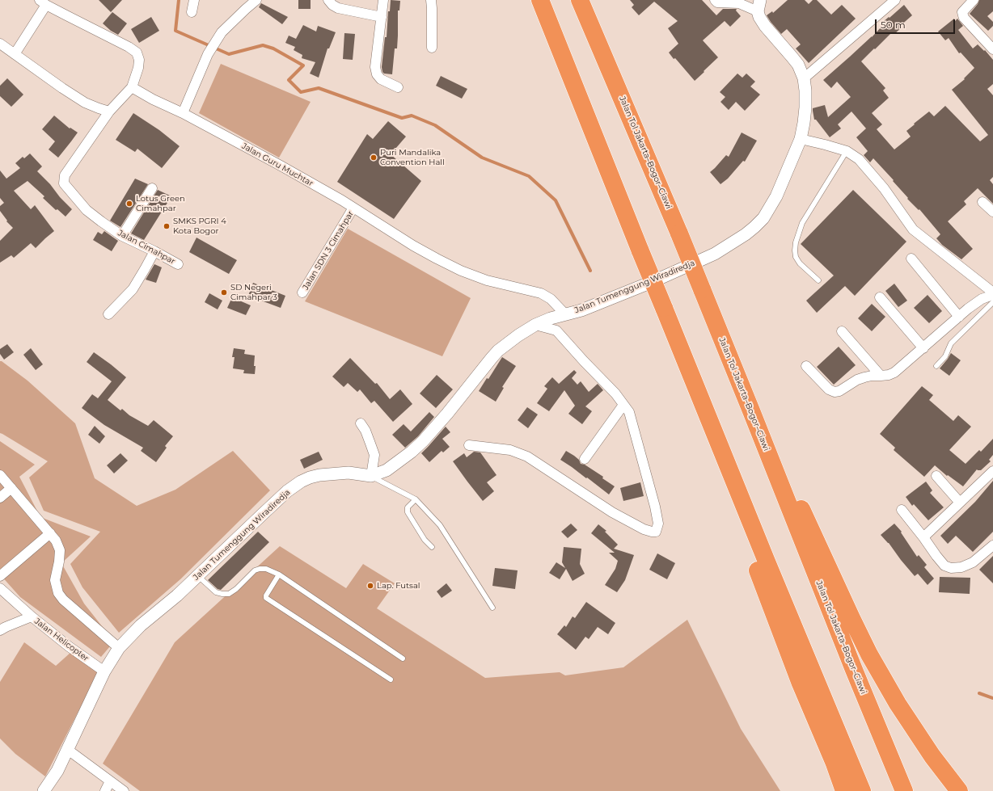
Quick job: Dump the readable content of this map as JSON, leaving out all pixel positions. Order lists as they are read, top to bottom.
{
  "streets": {
    "highway": ["Jalan Tol Jakarta–Bogor–Ciawi"],
    "street": [
      "Jalan Guru Muchtar",
      "Jalan Cimahpar",
      "Jalan SDN 3 Cimahpar",
      "Jalan Tumenggung Wiradiredja",
      "Jalan Helicopter"
    ]
  },
  "crossings": [
    ["Jalan Guru Muchtar", "Jalan SDN 3 Cimahpar"],
    ["Jalan Guru Muchtar", "Jalan Tumenggung Wiradiredja"],
    ["Jalan Tumenggung Wiradiredja", "Jalan Helicopter"]
  ],
  "places": [
    "Puri Mandalika Convention Hall",
    "Lotus Green Cimahpar",
    "SMKS PGRI 4 Kota Bogor",
    "SD Negeri Cimahpar 3",
    "Lap. Futsal"
  ],
  "scale_bar": "50 m"
}
